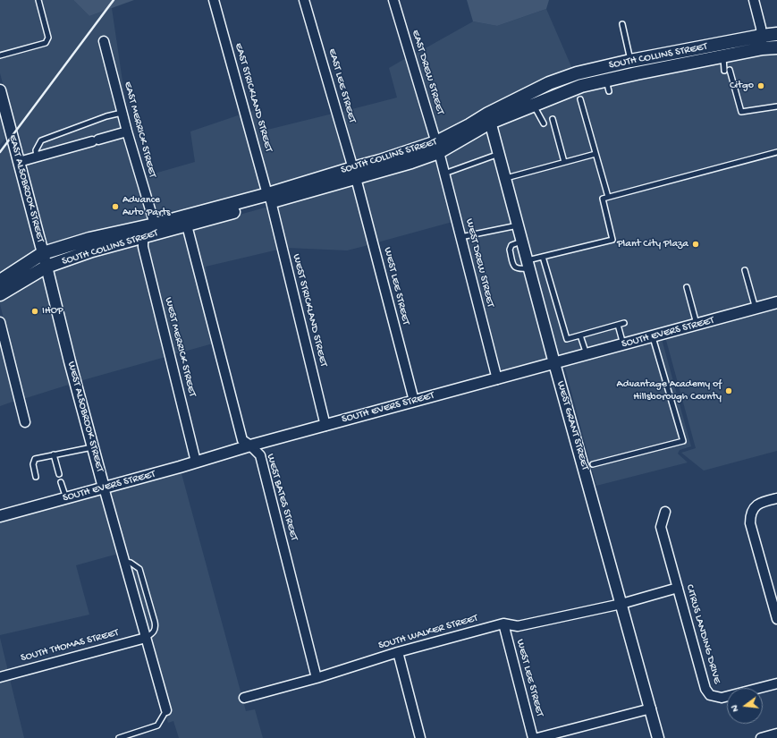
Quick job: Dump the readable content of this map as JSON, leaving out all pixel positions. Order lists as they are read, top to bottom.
{
  "streets": {
    "main road": ["SOUTH COLLINS STREET"],
    "street": [
      "EAST DREW STREET",
      "EAST LEE STREET",
      "EAST STRICKLAND STREET",
      "EAST MERRICK STREET",
      "EAST ALSOBROOK STREET",
      "WEST DREW STREET",
      "WEST LEE STREET",
      "WEST STRICKLAND STREET",
      "SOUTH EVERS STREET",
      "WEST MERRICK STREET",
      "WEST ALSOBROOK STREET",
      "WEST GRANT STREET",
      "WEST BATES STREET",
      "SOUTH WALKER STREET",
      "CITRUS LANDING DRIVE",
      "SOUTH THOMAS STREET"
    ]
  },
  "crossings": [
    ["SOUTH COLLINS STREET", "EAST DREW STREET"],
    ["SOUTH COLLINS STREET", "EAST LEE STREET"],
    ["SOUTH COLLINS STREET", "EAST STRICKLAND STREET"],
    ["SOUTH COLLINS STREET", "EAST MERRICK STREET"],
    ["SOUTH COLLINS STREET", "EAST ALSOBROOK STREET"],
    ["SOUTH COLLINS STREET", "WEST DREW STREET"],
    ["SOUTH COLLINS STREET", "WEST LEE STREET"],
    ["SOUTH COLLINS STREET", "WEST STRICKLAND STREET"],
    ["SOUTH COLLINS STREET", "WEST MERRICK STREET"],
    ["SOUTH COLLINS STREET", "WEST ALSOBROOK STREET"],
    ["SOUTH COLLINS STREET", "WEST GRANT STREET"],
    ["SOUTH COLLINS STREET", "WEST BATES STREET"],
    ["EAST DREW STREET", "WEST DREW STREET"],
    ["EAST LEE STREET", "WEST LEE STREET"],
    ["EAST STRICKLAND STREET", "WEST STRICKLAND STREET"],
    ["EAST ALSOBROOK STREET", "WEST ALSOBROOK STREET"],
    ["WEST DREW STREET", "SOUTH EVERS STREET"],
    ["WEST LEE STREET", "SOUTH EVERS STREET"],
    ["WEST LEE STREET", "SOUTH WALKER STREET"],
    ["WEST STRICKLAND STREET", "SOUTH EVERS STREET"],
    ["SOUTH EVERS STREET", "WEST MERRICK STREET"],
    ["SOUTH EVERS STREET", "WEST ALSOBROOK STREET"],
    ["SOUTH EVERS STREET", "WEST GRANT STREET"],
    ["SOUTH EVERS STREET", "WEST BATES STREET"],
    ["WEST ALSOBROOK STREET", "SOUTH THOMAS STREET"],
    ["WEST GRANT STREET", "SOUTH WALKER STREET"],
    ["WEST BATES STREET", "SOUTH WALKER STREET"],
    ["SOUTH WALKER STREET", "CITRUS LANDING DRIVE"]
  ],
  "places": [
    "Citgo",
    "Advance Auto Parts",
    "Plant City Plaza",
    "IHOP",
    "Advantage Academy of Hillsborough County"
  ],
  "north": "left"
}
